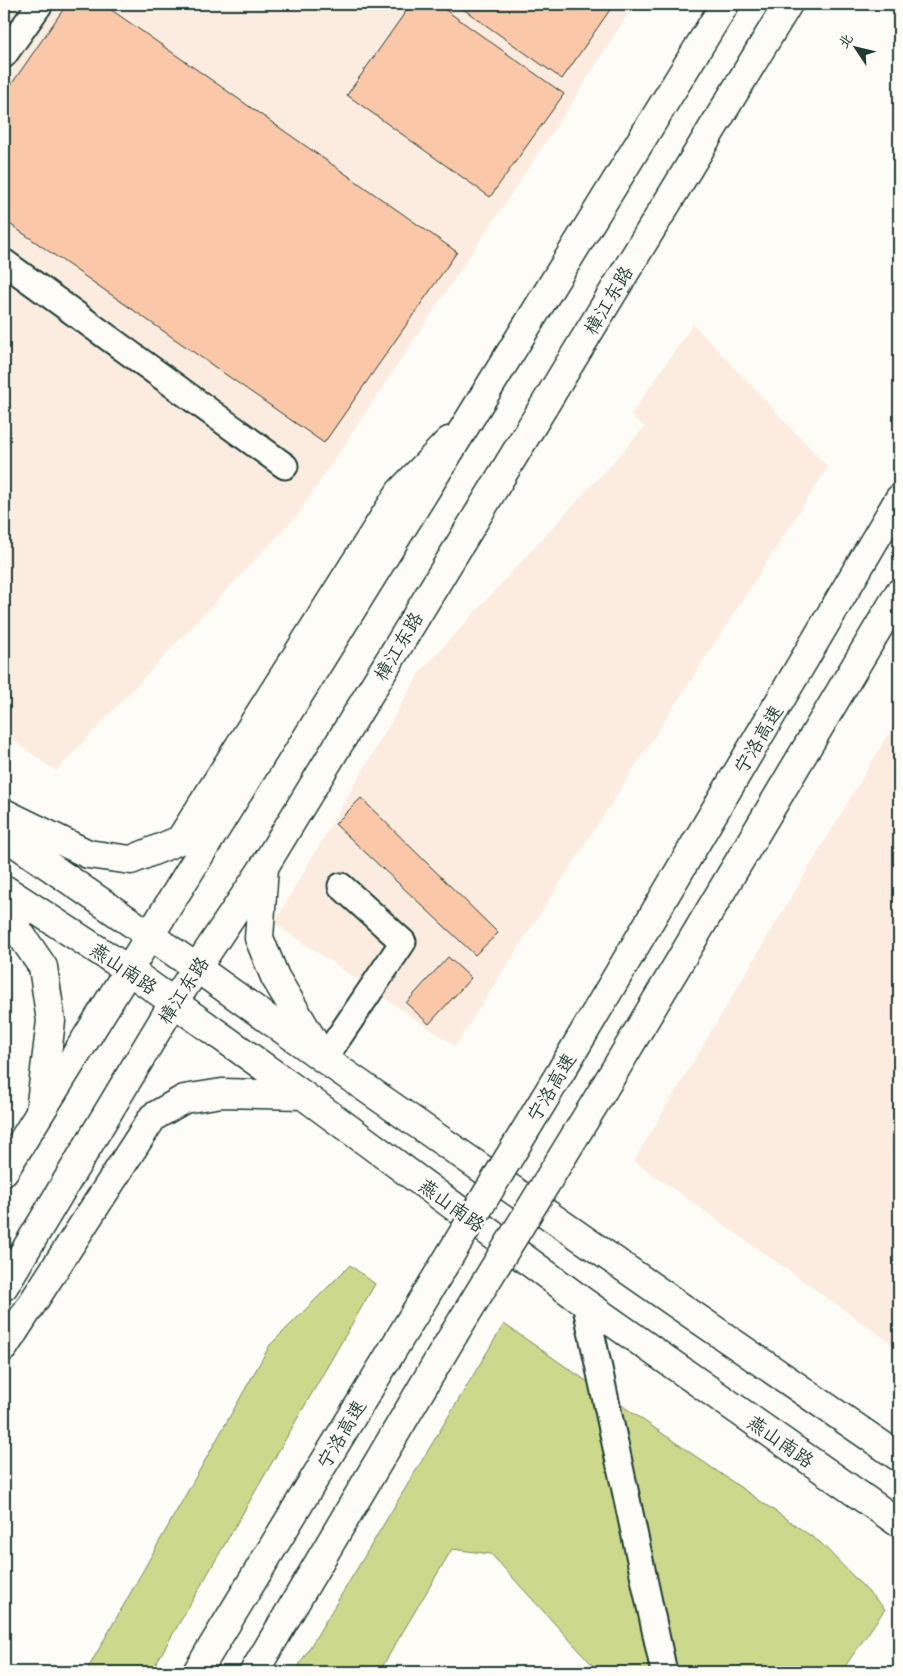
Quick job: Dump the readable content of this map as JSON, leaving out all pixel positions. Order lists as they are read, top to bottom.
{
  "streets": {
    "main road": ["樟江东路", "宁洛高速", "燕山南路"]
  },
  "crossings": [
    ["樟江东路", "燕山南路"]
  ],
  "north": "top left"
}
